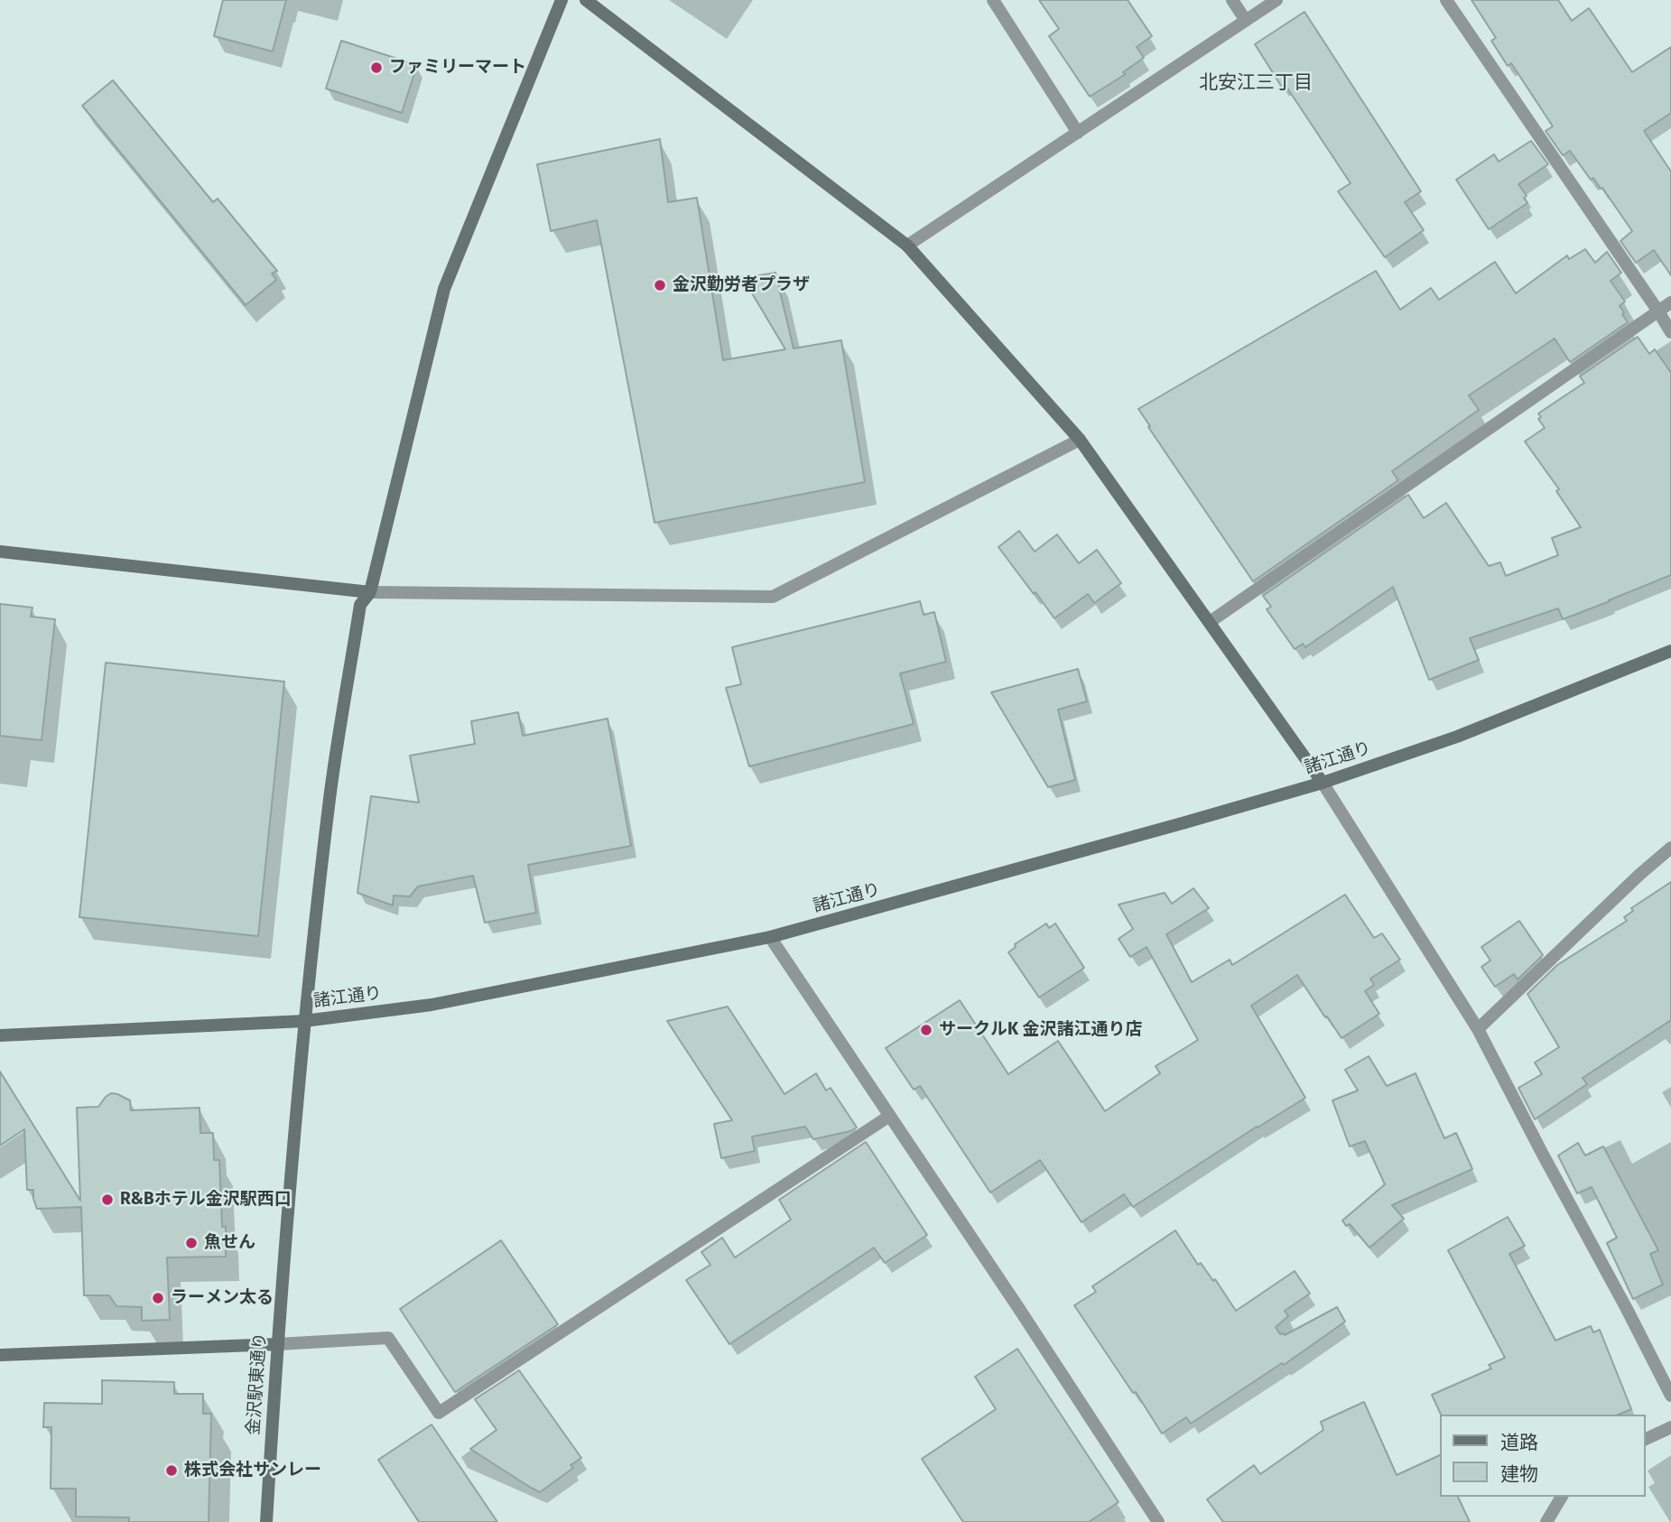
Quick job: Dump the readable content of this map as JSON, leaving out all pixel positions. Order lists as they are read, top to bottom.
{
  "streets": {
    "street": ["諸江通り", "金沢駅東通り"]
  },
  "crossings": [
    ["諸江通り", "金沢駅東通り"]
  ],
  "districts": ["北安江三丁目"],
  "places": [
    "ファミリーマート",
    "金沢勤労者プラザ",
    "サークルK 金沢諸江通り店",
    "R&Bホテル金沢駅西口",
    "魚せん",
    "ラーメン太る",
    "株式会社サンレー"
  ],
  "legend": ["道路", "建物"]
}
